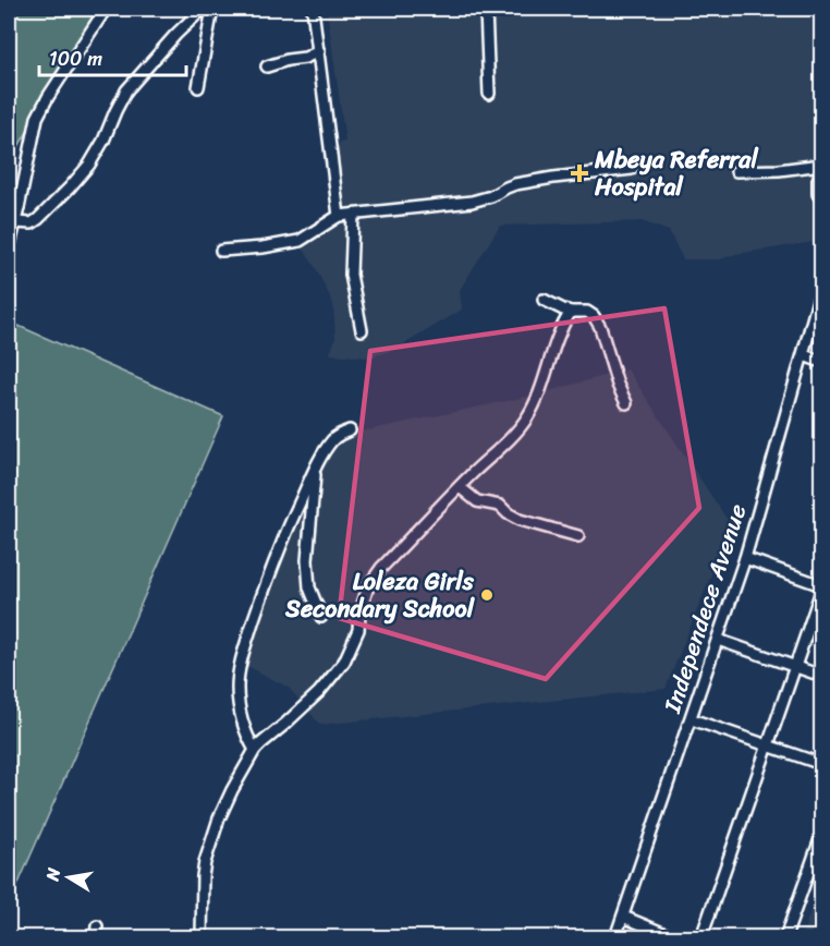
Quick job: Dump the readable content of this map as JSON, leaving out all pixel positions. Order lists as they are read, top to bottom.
{
  "streets": {
    "street": ["Independece Avenue"]
  },
  "places": {
    "health": ["Mbeya Referral Hospital"],
    "other": ["Loleza Girls Secondary School"]
  },
  "scale_bar": "100 m",
  "north": "left"
}
